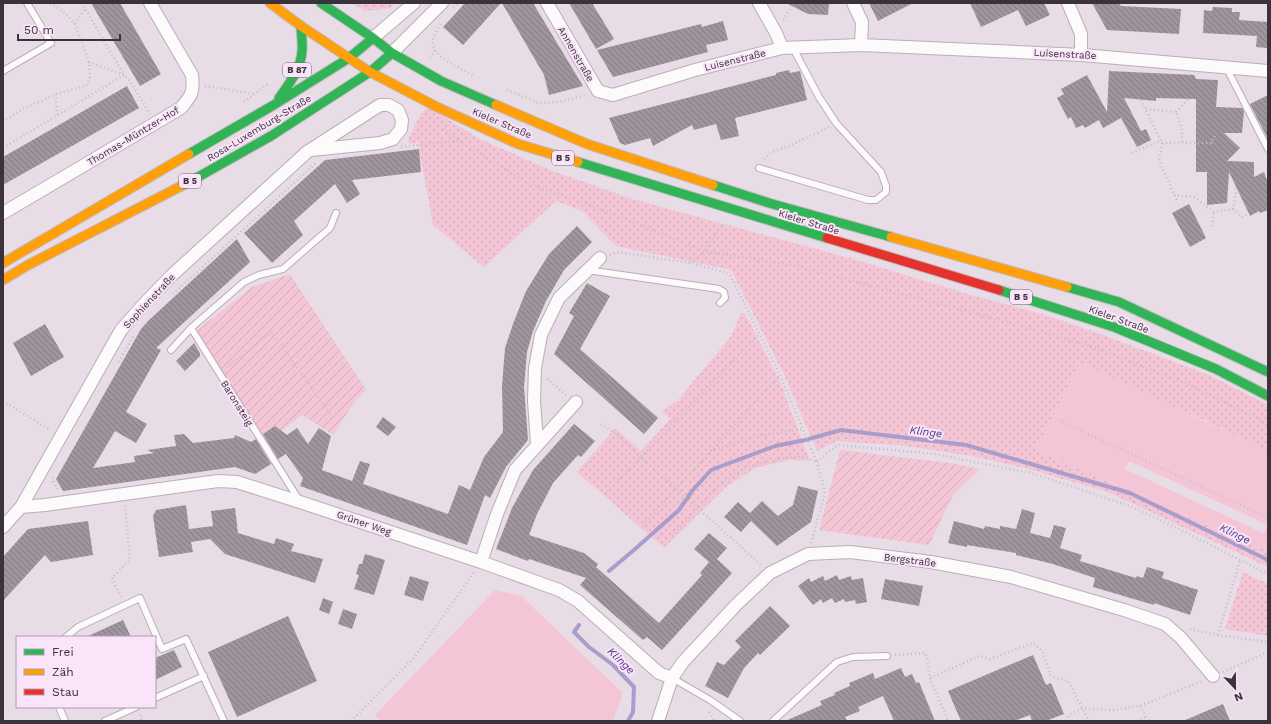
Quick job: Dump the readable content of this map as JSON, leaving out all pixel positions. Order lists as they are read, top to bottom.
{
  "streets": {
    "main road": [
      "B 87",
      "Kieler Straße",
      "Rosa-Luxemburg-Straße",
      "B 5"
    ],
    "street": [
      "Annenstraße",
      "Luisenstraße",
      "Thomas-Müntzer-Hof",
      "Sophienstraße",
      "Grüner Weg",
      "Bergstraße"
    ],
    "lane": ["Baronsteig"]
  },
  "crossings": [
    ["Annenstraße", "Luisenstraße"],
    ["B 87", "Kieler Straße"],
    ["B 87", "Rosa-Luxemburg-Straße"],
    ["Kieler Straße", "Rosa-Luxemburg-Straße"],
    ["Sophienstraße", "Grüner Weg"],
    ["Baronsteig", "Grüner Weg"],
    ["Grüner Weg", "Bergstraße"]
  ],
  "water": ["Klinge"],
  "legend": ["Frei", "Zäh", "Stau"],
  "scale_bar": "50 m",
  "north": "bottom"
}
